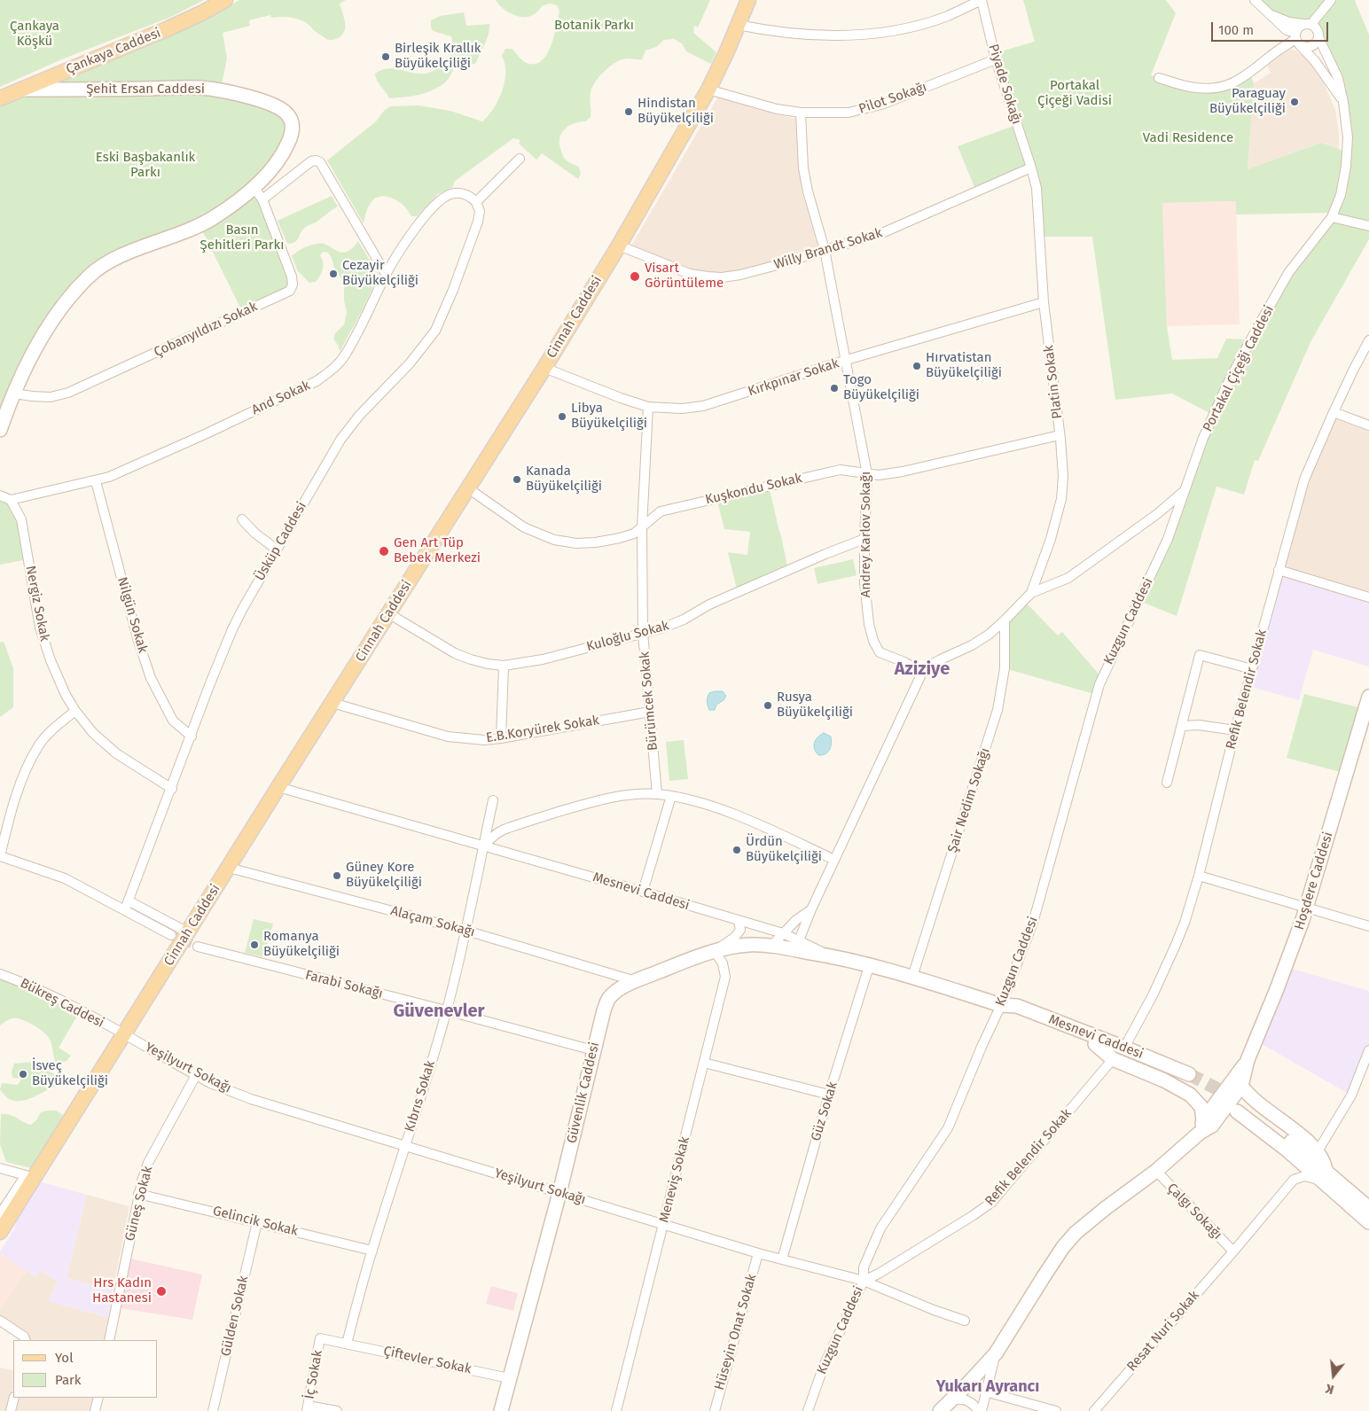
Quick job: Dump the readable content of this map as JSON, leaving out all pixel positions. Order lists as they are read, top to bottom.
{
  "streets": {
    "main road": [
      "Çankaya Caddesi",
      "Şehit Ersan Caddesi",
      "Cinnah Caddesi",
      "Hoşdere Caddesi",
      "Mesnevi Caddesi",
      "Güvenlik Caddesi"
    ],
    "street": [
      "Piyade Sokağı",
      "Pilot Sokağı",
      "Willy Brandt Sokak",
      "Çobanyıldızı Sokak",
      "Portakal Çiçeği Caddesi",
      "Kırkpınar Sokak",
      "Platin Sokak",
      "And Sokak",
      "Kuşkondu Sokak",
      "Andrey Karlov Sokağı",
      "Üsküp Caddesi",
      "Nergiz Sokak",
      "Nilgün Sokak",
      "Kuzgun Caddesi",
      "Kuloğlu Sokak",
      "Refik Belendir Sokak",
      "Bürümcek Sokak",
      "E.B.Koryürek Sokak",
      "Şair Nedim Sokağı",
      "Alaçam Sokağı",
      "Farabi Sokağı",
      "Bükreş Caddesi",
      "Yeşilyurt Sokağı",
      "Kıbrıs Sokak",
      "Güz Sokak",
      "Meneviş Sokak",
      "Güneş Sokak",
      "Çalgı Sokağı",
      "Gelincik Sokak",
      "Gülden Sokak",
      "Resat Nuri Sokak",
      "Hüseyin Onat Sokak",
      "Çiftevler Sokak",
      "İç Sokak"
    ]
  },
  "crossings": [
    ["Çankaya Caddesi", "Şehit Ersan Caddesi"],
    ["Piyade Sokağı", "Pilot Sokağı"],
    ["Piyade Sokağı", "Willy Brandt Sokak"],
    ["Piyade Sokağı", "Platin Sokak"],
    ["Şehit Ersan Caddesi", "Çobanyıldızı Sokak"],
    ["Pilot Sokağı", "Cinnah Caddesi"],
    ["Pilot Sokağı", "Andrey Karlov Sokağı"],
    ["Willy Brandt Sokak", "Cinnah Caddesi"],
    ["Willy Brandt Sokak", "Platin Sokak"],
    ["Willy Brandt Sokak", "Andrey Karlov Sokağı"],
    ["Cinnah Caddesi", "Kırkpınar Sokak"],
    ["Cinnah Caddesi", "Kuşkondu Sokak"],
    ["Cinnah Caddesi", "Kuloğlu Sokak"],
    ["Cinnah Caddesi", "E.B.Koryürek Sokak"],
    ["Cinnah Caddesi", "Mesnevi Caddesi"],
    ["Cinnah Caddesi", "Alaçam Sokağı"],
    ["Cinnah Caddesi", "Bükreş Caddesi"],
    ["Cinnah Caddesi", "Yeşilyurt Sokağı"],
    ["Portakal Çiçeği Caddesi", "Platin Sokak"],
    ["Portakal Çiçeği Caddesi", "Andrey Karlov Sokağı"],
    ["Portakal Çiçeği Caddesi", "Kuzgun Caddesi"],
    ["Portakal Çiçeği Caddesi", "Şair Nedim Sokağı"],
    ["Kırkpınar Sokak", "Platin Sokak"],
    ["Kırkpınar Sokak", "Andrey Karlov Sokağı"],
    ["Kırkpınar Sokak", "Bürümcek Sokak"],
    ["Platin Sokak", "Kuşkondu Sokak"],
    ["And Sokak", "Üsküp Caddesi"],
    ["And Sokak", "Nergiz Sokak"],
    ["And Sokak", "Nilgün Sokak"],
    ["Kuşkondu Sokak", "Andrey Karlov Sokağı"],
    ["Kuşkondu Sokak", "Bürümcek Sokak"],
    ["Andrey Karlov Sokağı", "Kuloğlu Sokak"],
    ["Üsküp Caddesi", "Nergiz Sokak"],
    ["Üsküp Caddesi", "Nilgün Sokak"],
    ["Kuzgun Caddesi", "Refik Belendir Sokak"],
    ["Kuzgun Caddesi", "Mesnevi Caddesi"],
    ["Kuzgun Caddesi", "Yeşilyurt Sokağı"],
    ["Kuloğlu Sokak", "Bürümcek Sokak"],
    ["Refik Belendir Sokak", "Mesnevi Caddesi"],
    ["Refik Belendir Sokak", "Yeşilyurt Sokağı"],
    ["Bürümcek Sokak", "E.B.Koryürek Sokak"],
    ["Şair Nedim Sokağı", "Mesnevi Caddesi"],
    ["Mesnevi Caddesi", "Güvenlik Caddesi"],
    ["Mesnevi Caddesi", "Kıbrıs Sokak"],
    ["Mesnevi Caddesi", "Güz Sokak"],
    ["Alaçam Sokağı", "Güvenlik Caddesi"],
    ["Alaçam Sokağı", "Kıbrıs Sokak"],
    ["Farabi Sokağı", "Güvenlik Caddesi"],
    ["Farabi Sokağı", "Kıbrıs Sokak"],
    ["Bükreş Caddesi", "Yeşilyurt Sokağı"],
    ["Yeşilyurt Sokağı", "Güvenlik Caddesi"],
    ["Yeşilyurt Sokağı", "Kıbrıs Sokak"],
    ["Yeşilyurt Sokağı", "Güz Sokak"],
    ["Yeşilyurt Sokağı", "Meneviş Sokak"],
    ["Yeşilyurt Sokağı", "Güneş Sokak"],
    ["Yeşilyurt Sokağı", "Hüseyin Onat Sokak"],
    ["Güvenlik Caddesi", "Meneviş Sokak"],
    ["Güvenlik Caddesi", "Çiftevler Sokak"],
    ["Kıbrıs Sokak", "Gelincik Sokak"],
    ["Kıbrıs Sokak", "Çiftevler Sokak"],
    ["Kıbrıs Sokak", "İç Sokak"],
    ["Güneş Sokak", "Gelincik Sokak"],
    ["Çalgı Sokağı", "Resat Nuri Sokak"],
    ["Gelincik Sokak", "Gülden Sokak"],
    ["Çiftevler Sokak", "İç Sokak"]
  ],
  "districts": ["Aziziye", "Güvenevler", "Yukarı Ayrancı"],
  "parks": [
    "Botanik Parkı",
    "Çankaya Köşkü",
    "Portakal Çiçeği Vadisi",
    "Vadi Residence",
    "Eski Başbakanlık Parkı",
    "Basın Şehitleri Parkı"
  ],
  "places": [
    "Birleşik Krallık Büyükelçiliği",
    "Paraguay Büyükelçiliği",
    "Hindistan Büyükelçiliği",
    "Cezayir Büyükelçiliği",
    "Visart Görüntüleme",
    "Hırvatistan Büyükelçiliği",
    "Togo Büyükelçiliği",
    "Libya Büyükelçiliği",
    "Kanada Büyükelçiliği",
    "Gen Art Tüp Bebek Merkezi",
    "Rusya Büyükelçiliği",
    "Ürdün Büyükelçiliği",
    "Güney Kore Büyükelçiliği",
    "Romanya Büyükelçiliği",
    "İsveç Büyükelçiliği",
    "Hrs Kadın Hastanesi"
  ],
  "legend": ["Yol", "Park"],
  "scale_bar": "100 m",
  "north": "bottom"
}
